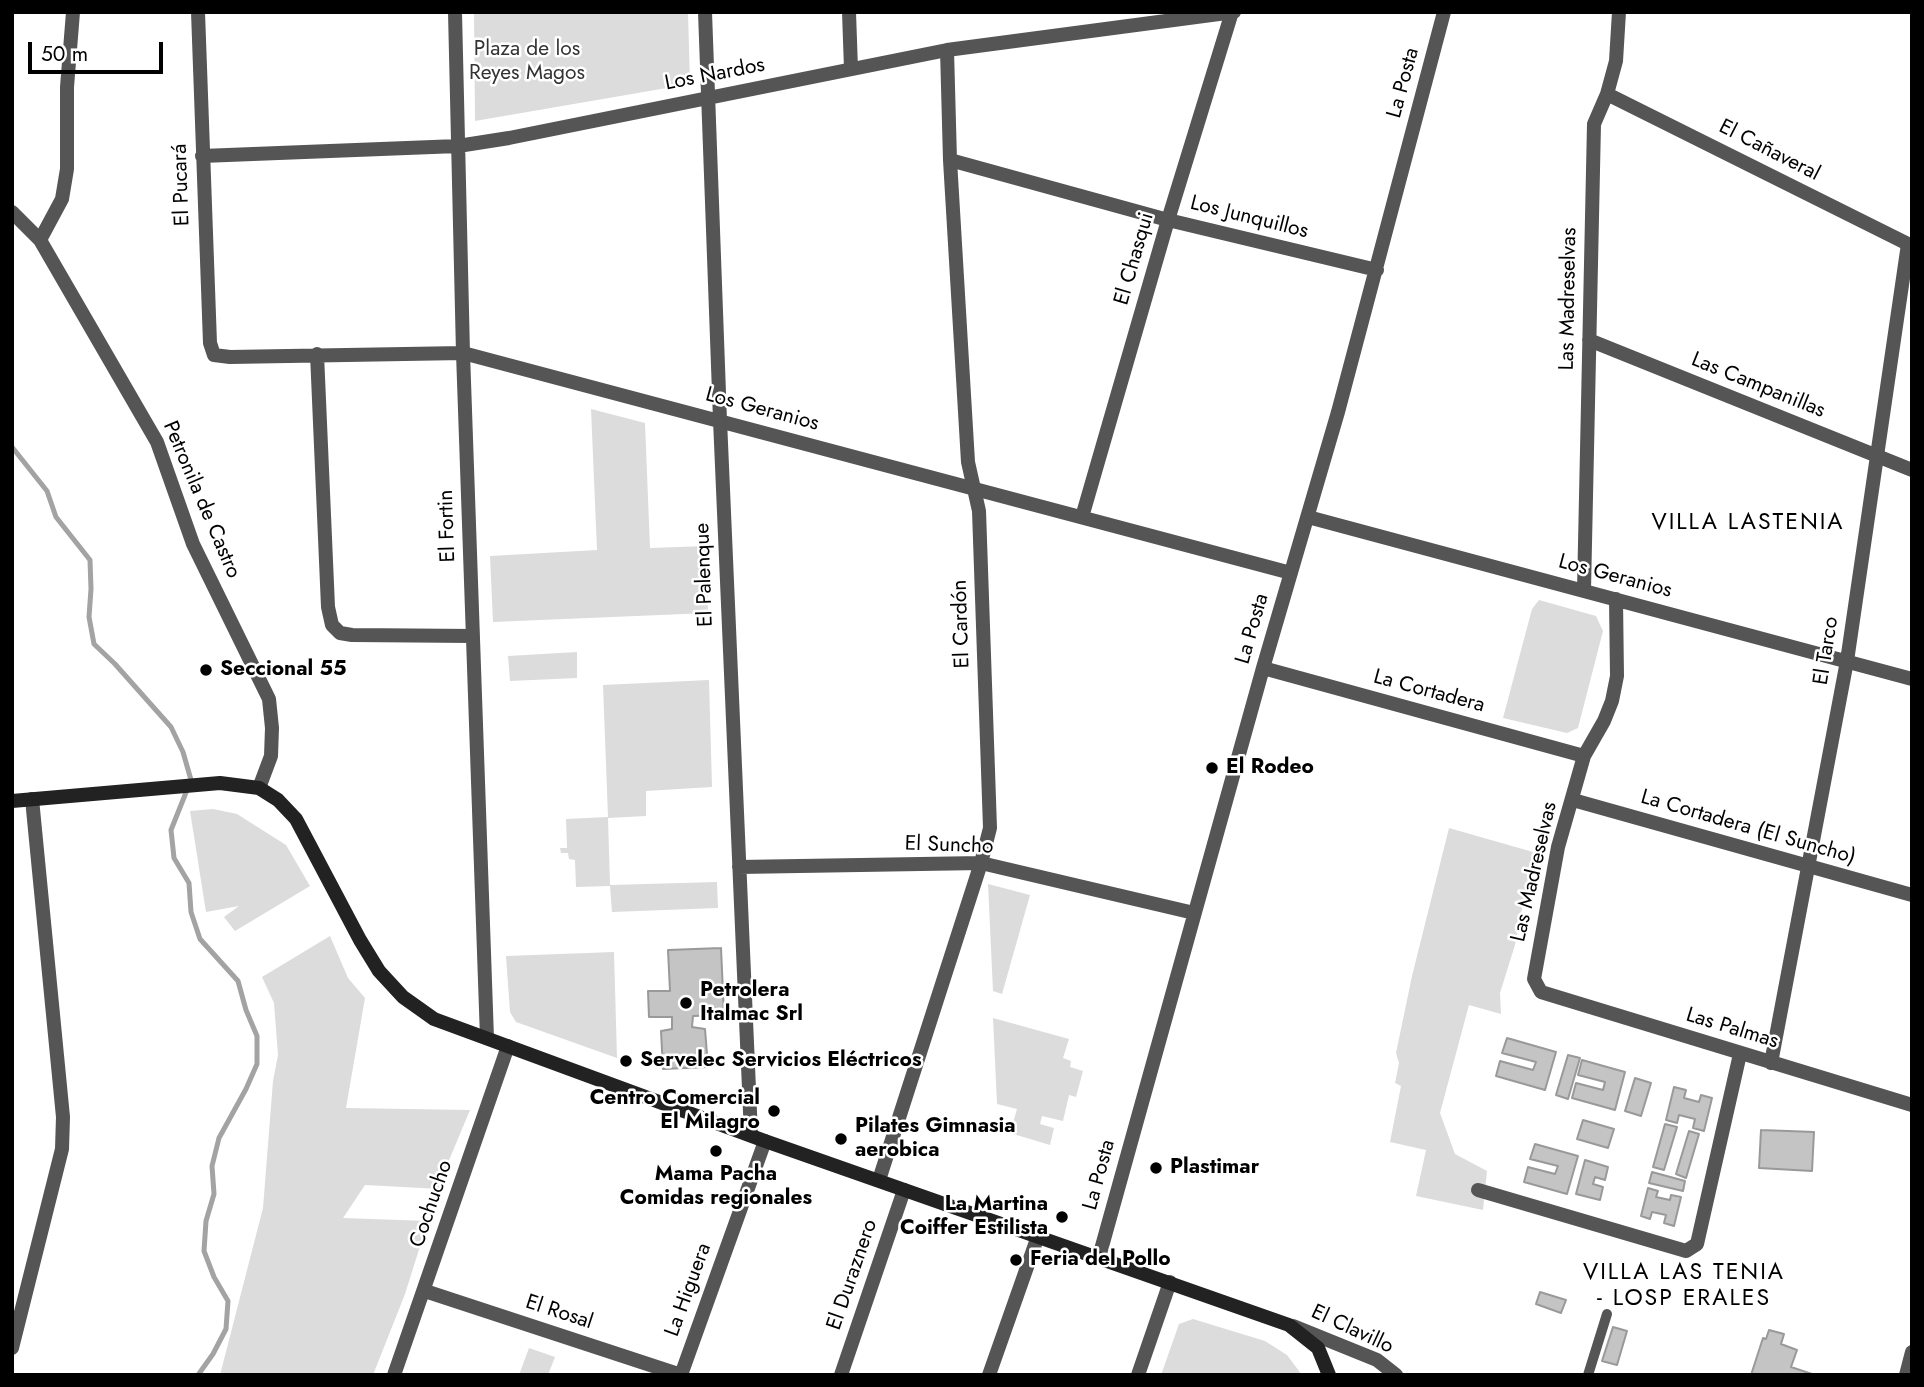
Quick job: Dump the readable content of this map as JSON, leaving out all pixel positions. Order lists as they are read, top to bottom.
{
  "streets": {
    "street": [
      "Los Nardos",
      "La Posta",
      "El Cañaveral",
      "El Pucará",
      "Los Junquillos",
      "El Chasqui",
      "Las Madreselvas",
      "Las Campanillas",
      "Los Geranios",
      "Petronila de Castro",
      "El Fortin",
      "El Palenque",
      "El Cardón",
      "El Tarco",
      "La Cortadera",
      "La Cortadera (El Suncho)",
      "El Suncho",
      "Las Palmas",
      "Cochucho",
      "El Duraznero",
      "La Higuera",
      "El Rosal",
      "El Clavillo"
    ]
  },
  "crossings": [
    ["Los Nardos", "El Pucará"],
    ["Los Nardos", "El Chasqui"],
    ["Los Nardos", "El Fortin"],
    ["Los Nardos", "El Palenque"],
    ["Los Nardos", "El Cardón"],
    ["La Posta", "Los Junquillos"],
    ["La Posta", "Los Geranios"],
    ["La Posta", "La Cortadera"],
    ["La Posta", "El Suncho"],
    ["El Cañaveral", "Las Madreselvas"],
    ["El Cañaveral", "El Tarco"],
    ["El Pucará", "Los Geranios"],
    ["Los Junquillos", "El Chasqui"],
    ["Los Junquillos", "El Cardón"],
    ["El Chasqui", "Los Geranios"],
    ["Las Madreselvas", "Las Campanillas"],
    ["Las Madreselvas", "Los Geranios"],
    ["Las Madreselvas", "La Cortadera"],
    ["Las Madreselvas", "La Cortadera (El Suncho)"],
    ["Las Madreselvas", "Las Palmas"],
    ["Las Campanillas", "El Tarco"],
    ["Los Geranios", "El Fortin"],
    ["Los Geranios", "El Palenque"],
    ["Los Geranios", "El Cardón"],
    ["Los Geranios", "El Tarco"],
    ["El Palenque", "El Suncho"],
    ["El Cardón", "El Suncho"],
    ["El Tarco", "La Cortadera (El Suncho)"],
    ["El Tarco", "Las Palmas"],
    ["Cochucho", "El Rosal"],
    ["La Higuera", "El Rosal"]
  ],
  "districts": ["VILLA LASTENIA", "VILLA LAS TENIA - LOSP ERALES"],
  "parks": ["Plaza de los Reyes Magos"],
  "places": [
    "Seccional 55",
    "El Rodeo",
    "Petrolera Italmac Srl",
    "Servelec Servicios Eléctricos",
    "Centro Comercial El Milagro",
    "Pilates Gimnasia aerobica",
    "Mama Pacha Comidas regionales",
    "Plastimar",
    "La Martina Coiffer Estilista",
    "Feria del Pollo"
  ],
  "scale_bar": "50 m"
}
